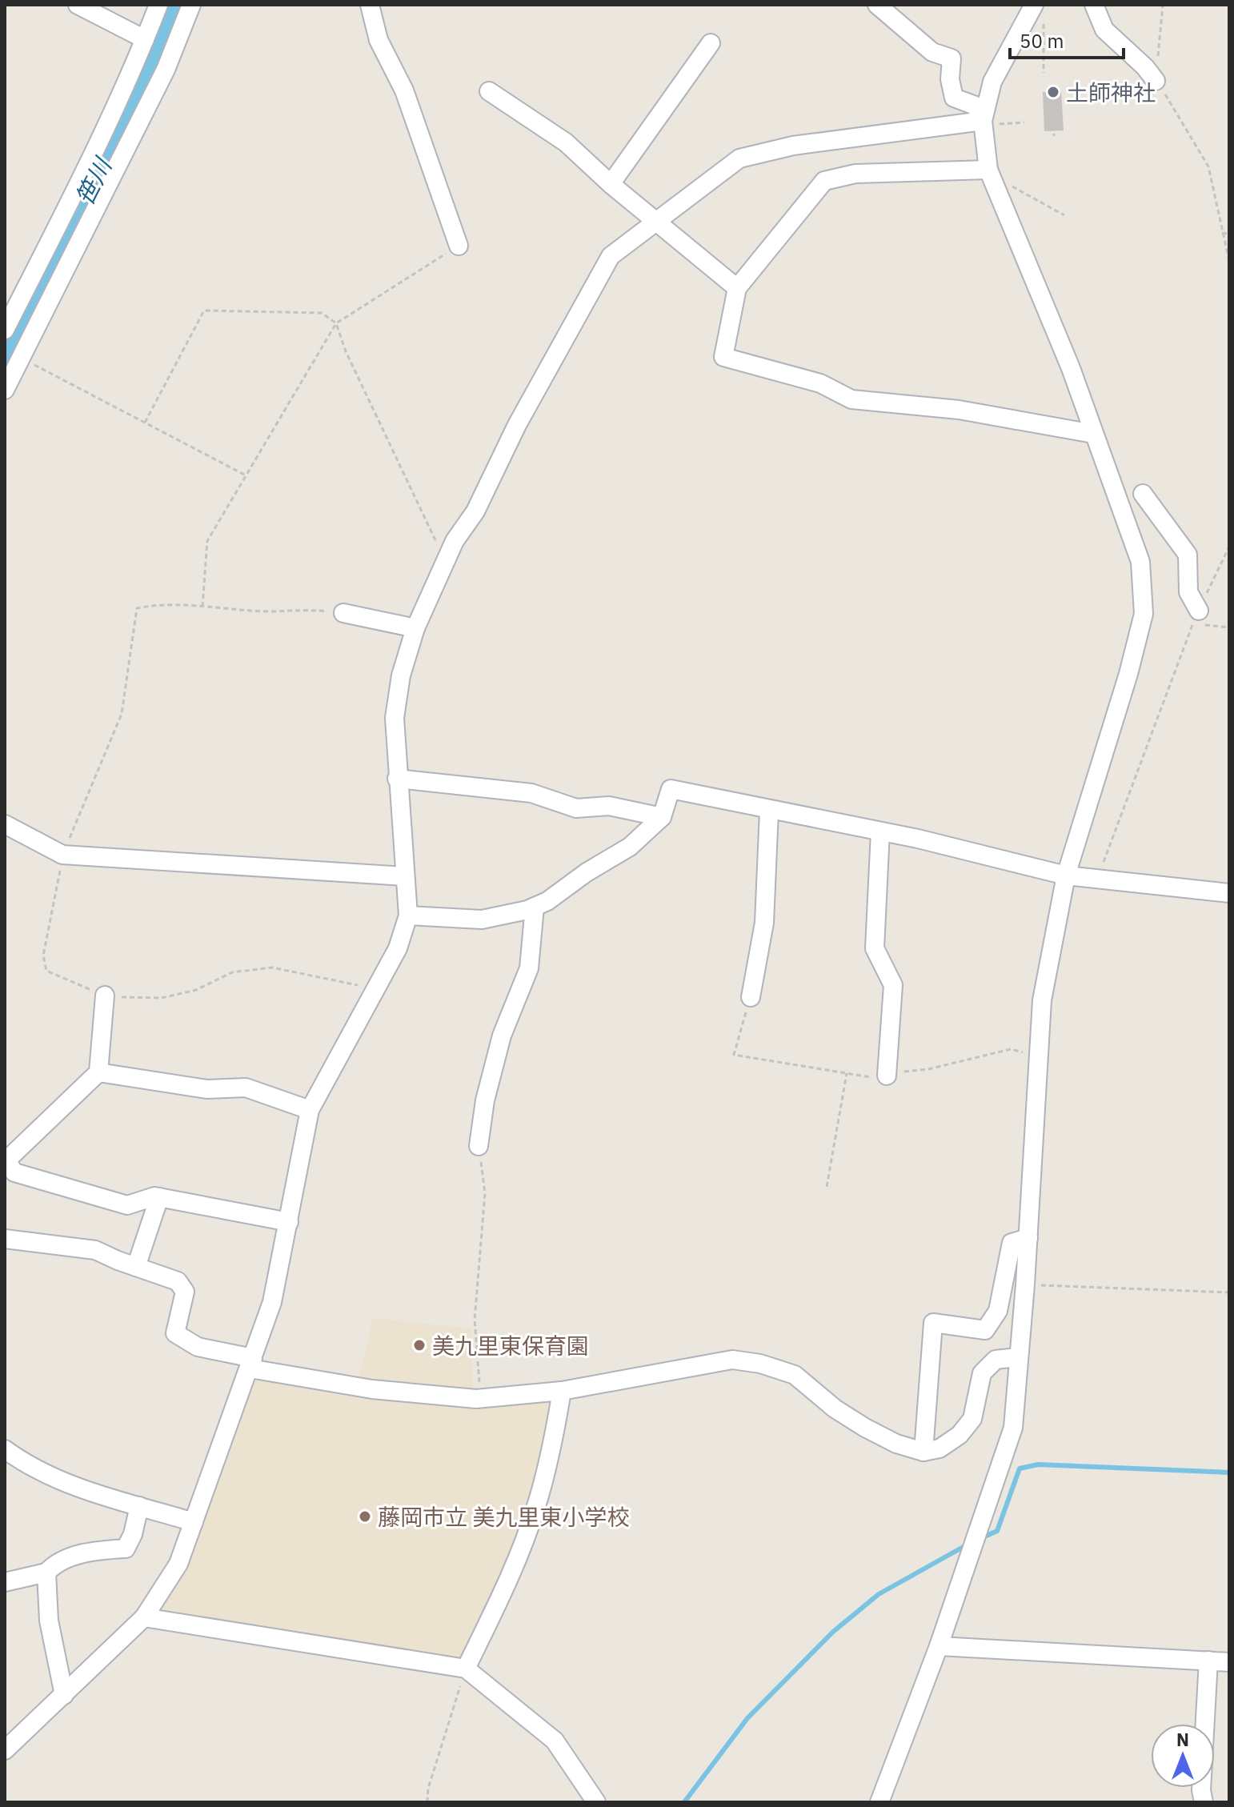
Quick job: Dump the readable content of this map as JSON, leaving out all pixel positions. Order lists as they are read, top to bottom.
{
  "water": ["笹川"],
  "places": ["土師神社", "美九里東保育園", "藤岡市立 美九里東小学校"],
  "scale_bar": "50 m",
  "north": "top"
}
